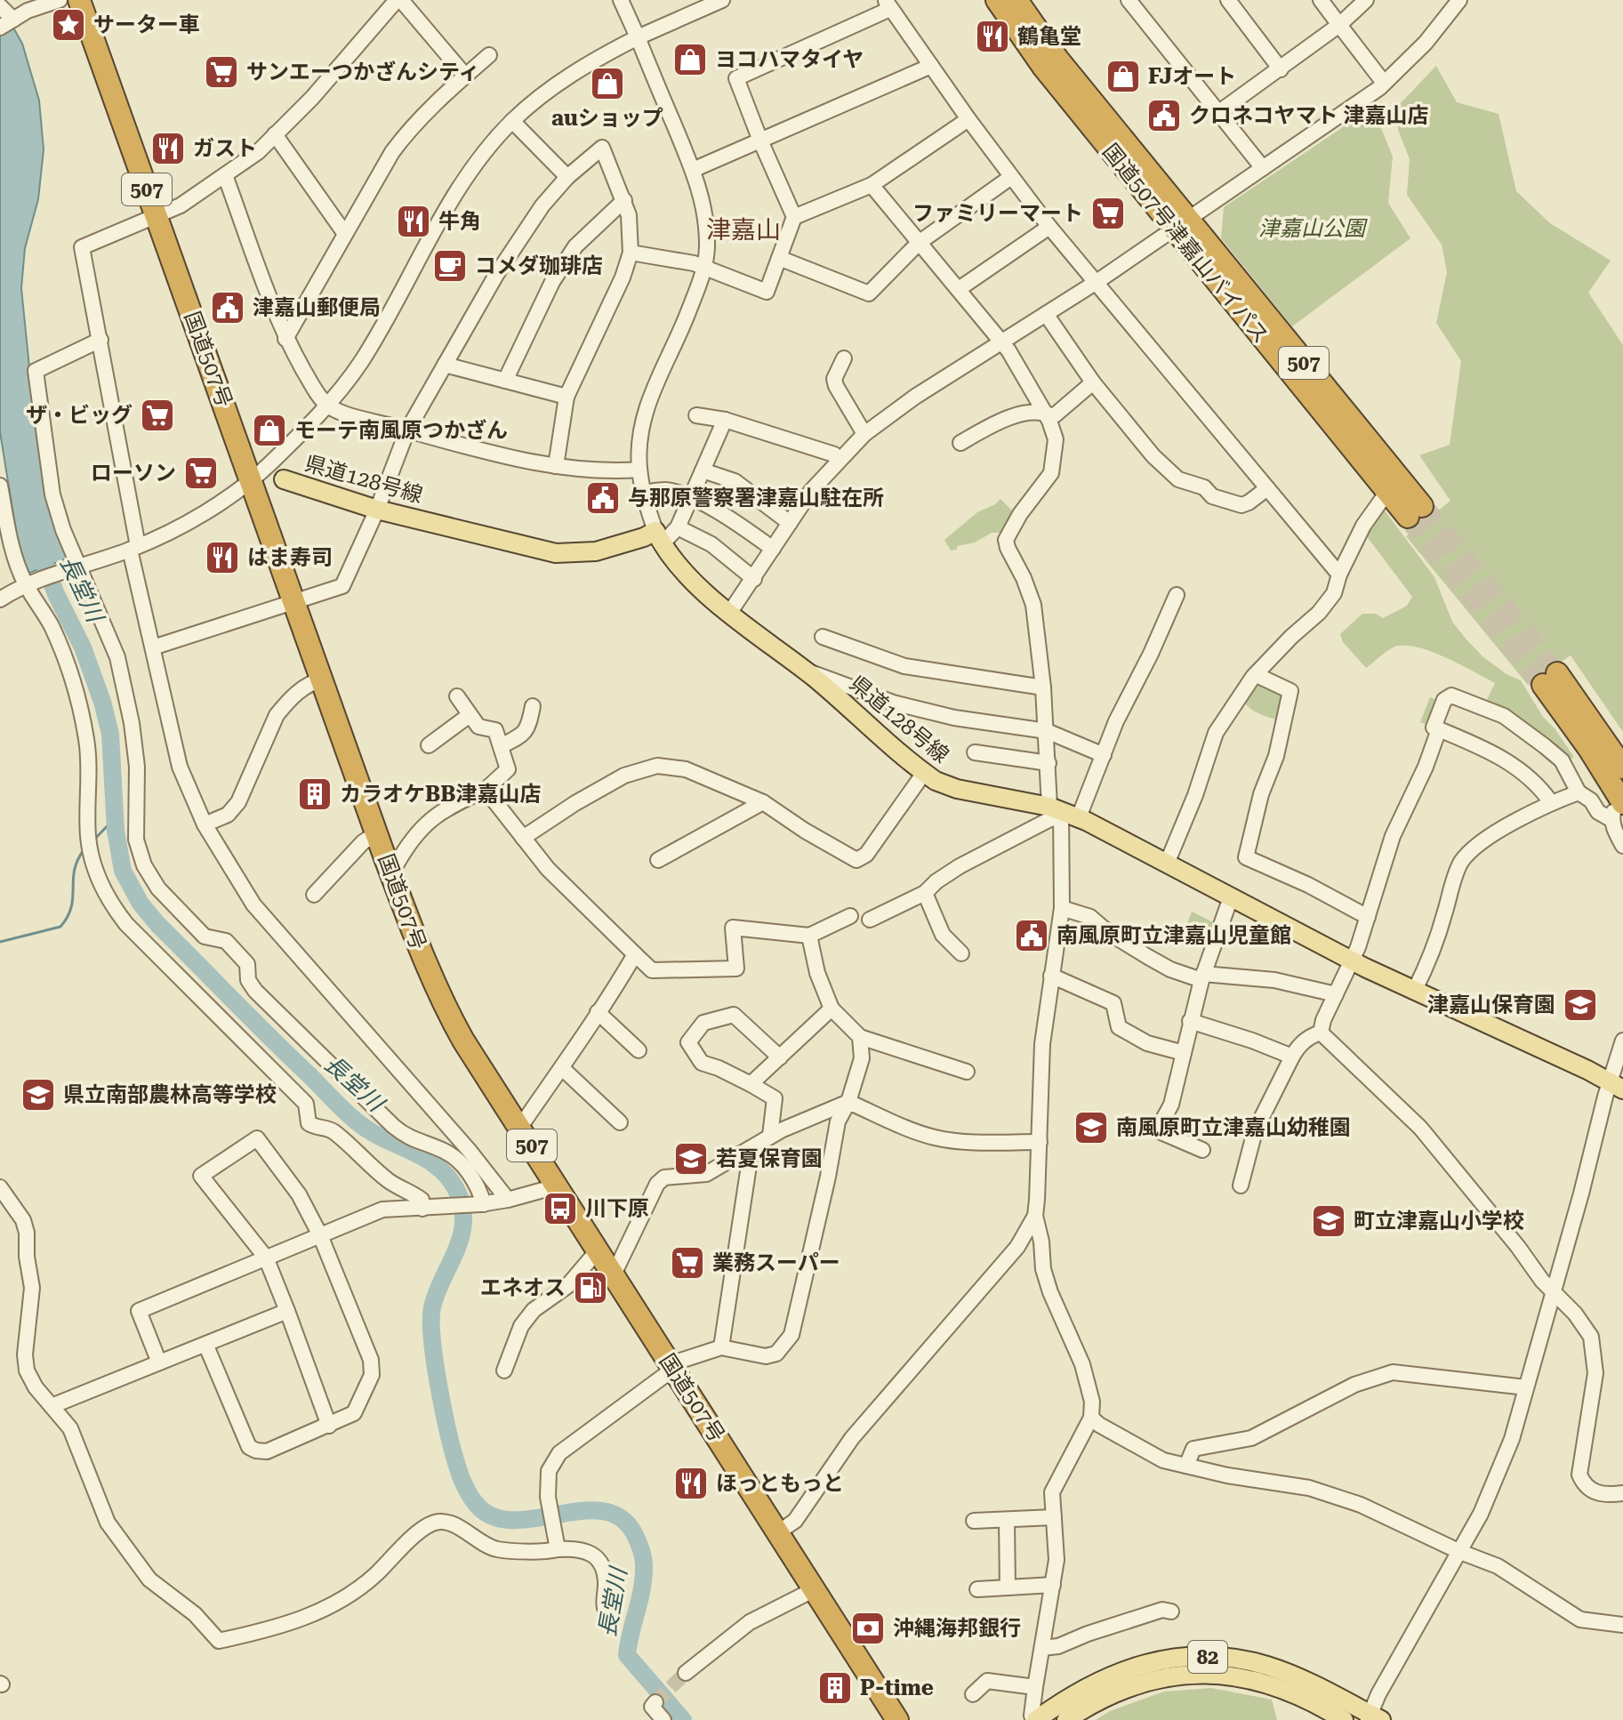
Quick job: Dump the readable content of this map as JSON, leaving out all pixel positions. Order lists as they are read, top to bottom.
{
  "streets": {
    "highway": ["507", "国道507号津嘉山バイパス", "国道507号"],
    "main road": ["県道128号線", "82"]
  },
  "districts": ["津嘉山"],
  "water": ["長堂川"],
  "parks": ["津嘉山公園"],
  "places": {
    "place": ["サーター車"],
    "restaurant": [
      "鶴亀堂",
      "ガスト",
      "牛角",
      "はま寿司",
      "ほっともっと"
    ],
    "shop": [
      "ヨコハマタイヤ",
      "FJオート",
      "auショップ",
      "モーテ南風原つかざん"
    ],
    "supermarket": [
      "サンエーつかざんシティ",
      "ファミリーマート",
      "ザ・ビッグ",
      "ローソン",
      "業務スーパー"
    ],
    "public building": [
      "クロネコヤマト 津嘉山店",
      "津嘉山郵便局",
      "与那原警察署津嘉山駐在所",
      "南風原町立津嘉山児童館"
    ],
    "cafe": ["コメダ珈琲店"],
    "building": ["カラオケBB津嘉山店", "P-time"],
    "school or university": [
      "津嘉山保育園",
      "県立南部農林高等学校",
      "南風原町立津嘉山幼稚園",
      "若夏保育園",
      "町立津嘉山小学校"
    ],
    "bus stop": ["川下原"],
    "fuel station": ["エネオス"],
    "bank": ["沖縄海邦銀行"]
  }
}
